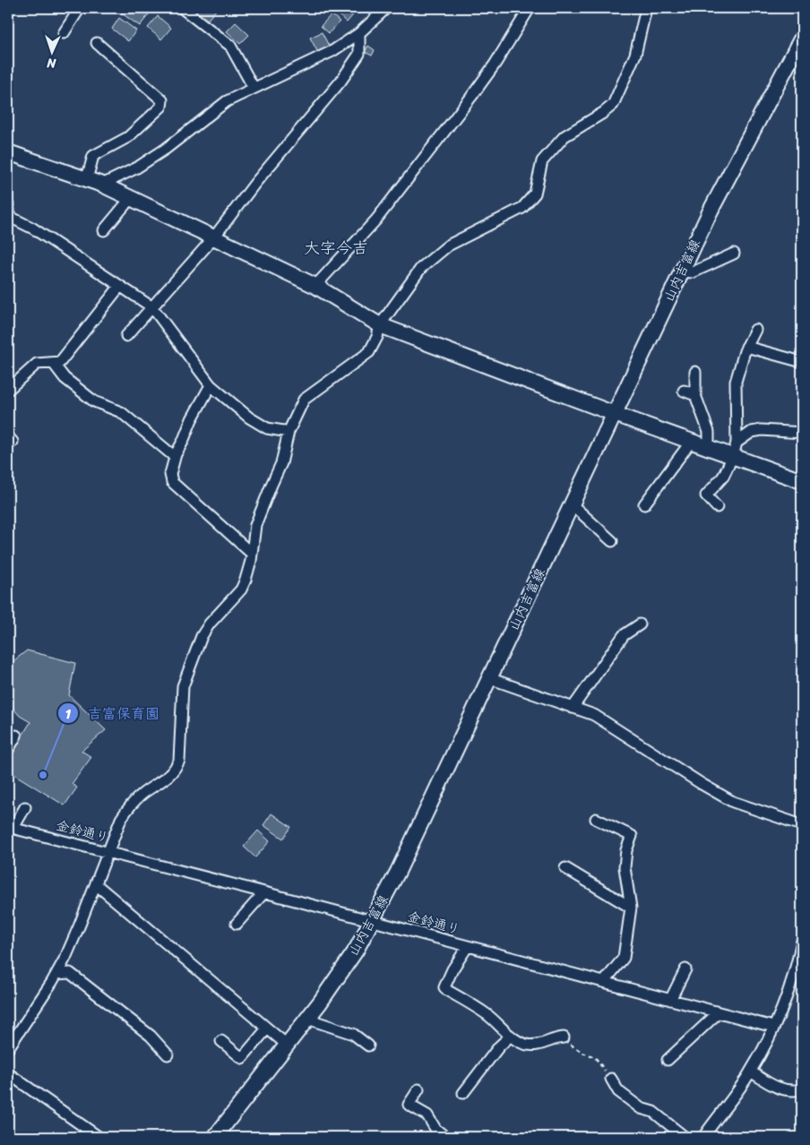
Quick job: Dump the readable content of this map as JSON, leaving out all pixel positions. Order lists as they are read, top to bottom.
{
  "streets": {
    "main road": ["山内吉富線"],
    "street": ["金鈴通り"]
  },
  "crossings": [
    ["山内吉富線", "金鈴通り"]
  ],
  "districts": ["大字今吉"],
  "places": ["吉富保育園"],
  "north": "bottom"
}
